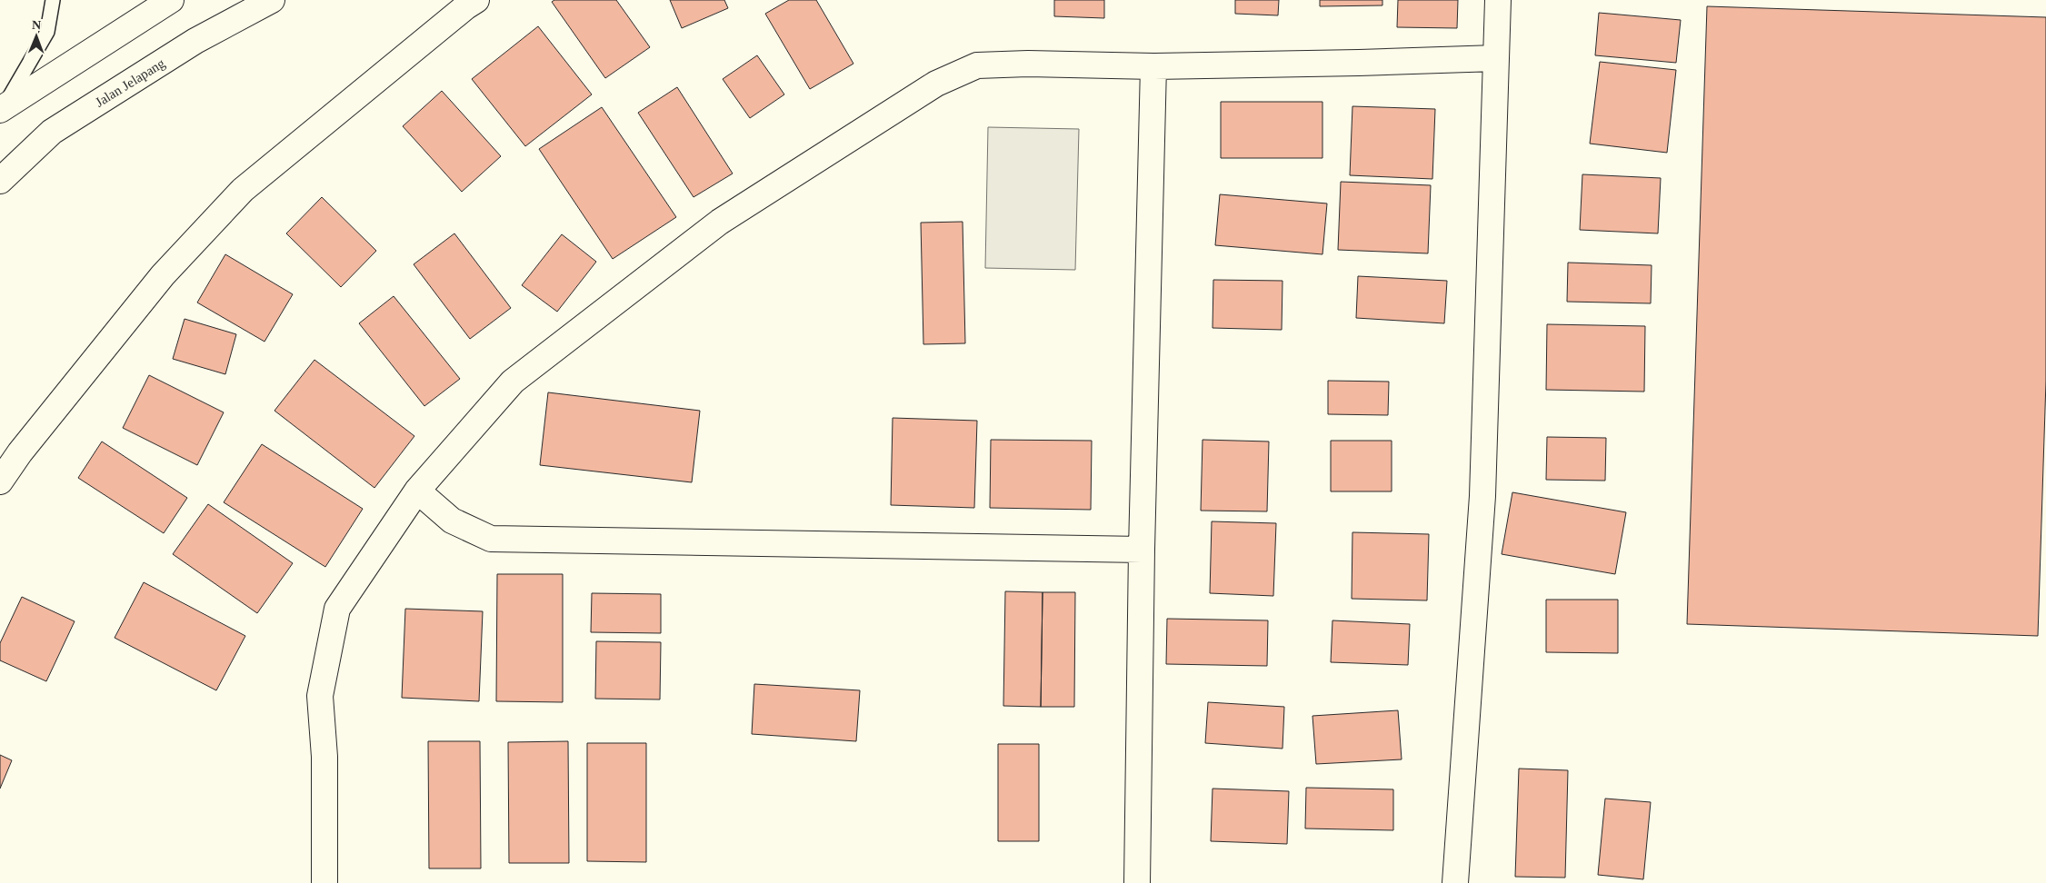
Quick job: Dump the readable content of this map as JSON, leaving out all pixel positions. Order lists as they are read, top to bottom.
{
  "streets": {
    "street": ["Jalan Jelapang"]
  },
  "north": "top"
}
